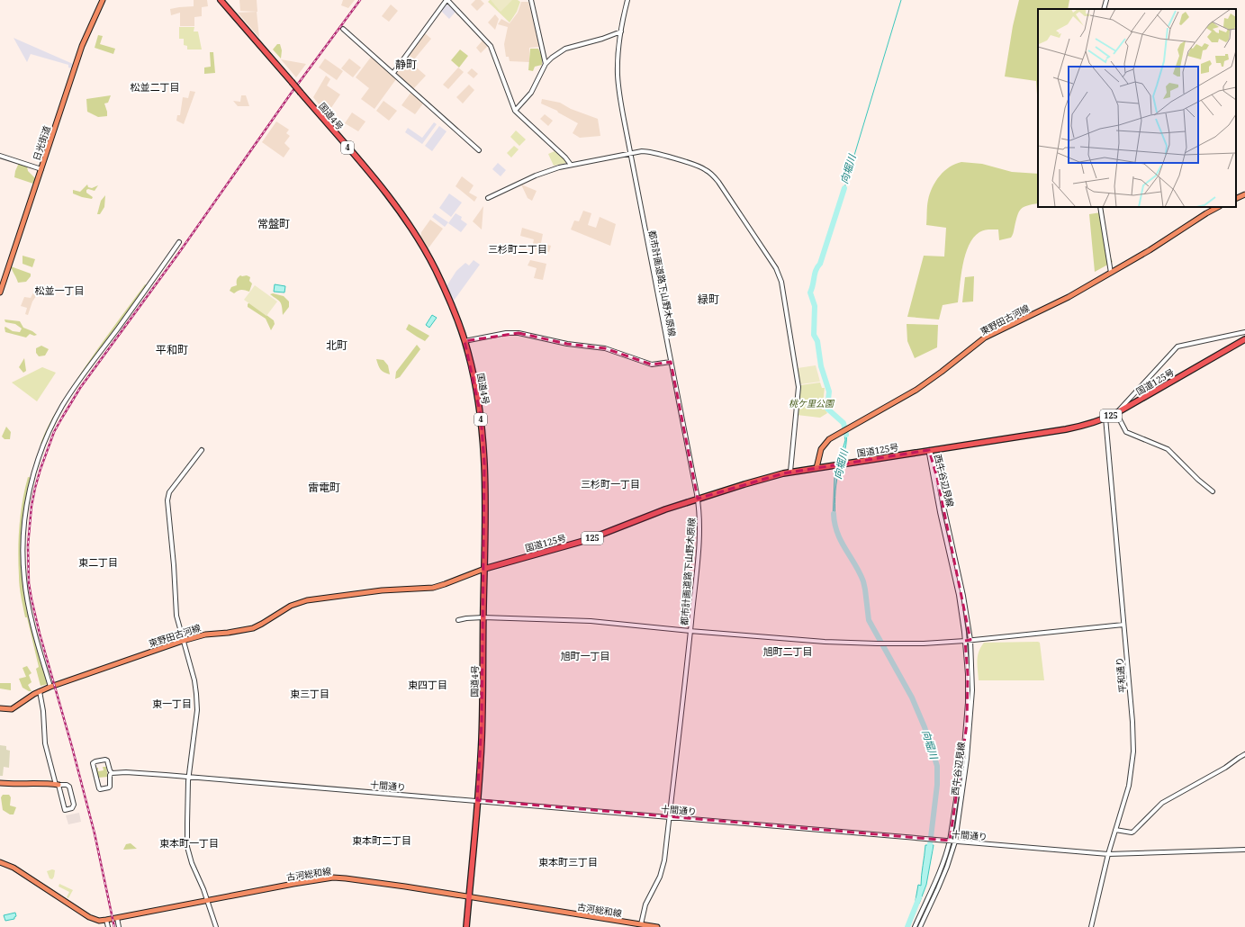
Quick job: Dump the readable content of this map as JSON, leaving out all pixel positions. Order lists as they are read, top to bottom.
{
  "streets": {
    "highway": [
      "国道4号",
      "4",
      "国道125号",
      "125"
    ],
    "main road": ["日光街道", "東野田古河線", "古河総和線"],
    "street": [
      "都市計画道路下山野木原線",
      "西牛谷辺見線",
      "平和通り",
      "十間通り"
    ]
  },
  "crossings": [
    ["国道4号", "東野田古河線"],
    ["国道4号", "国道125号"],
    ["国道4号", "十間通り"],
    ["国道4号", "古河総和線"],
    ["都市計画道路下山野木原線", "国道125号"],
    ["都市計画道路下山野木原線", "十間通り"],
    ["都市計画道路下山野木原線", "古河総和線"],
    ["東野田古河線", "国道125号"],
    ["国道125号", "西牛谷辺見線"],
    ["国道125号", "平和通り"],
    ["西牛谷辺見線", "十間通り"],
    ["平和通り", "十間通り"]
  ],
  "districts": [
    "静町",
    "松並二丁目",
    "常盤町",
    "三杉町二丁目",
    "松並一丁目",
    "緑町",
    "北町",
    "平和町",
    "三杉町一丁目",
    "雷電町",
    "東二丁目",
    "旭町二丁目",
    "旭町一丁目",
    "東四丁目",
    "東三丁目",
    "東一丁目",
    "東本町二丁目",
    "東本町一丁目",
    "東本町三丁目"
  ],
  "water": ["向堀川"],
  "parks": ["桃ケ里公園"]
}
